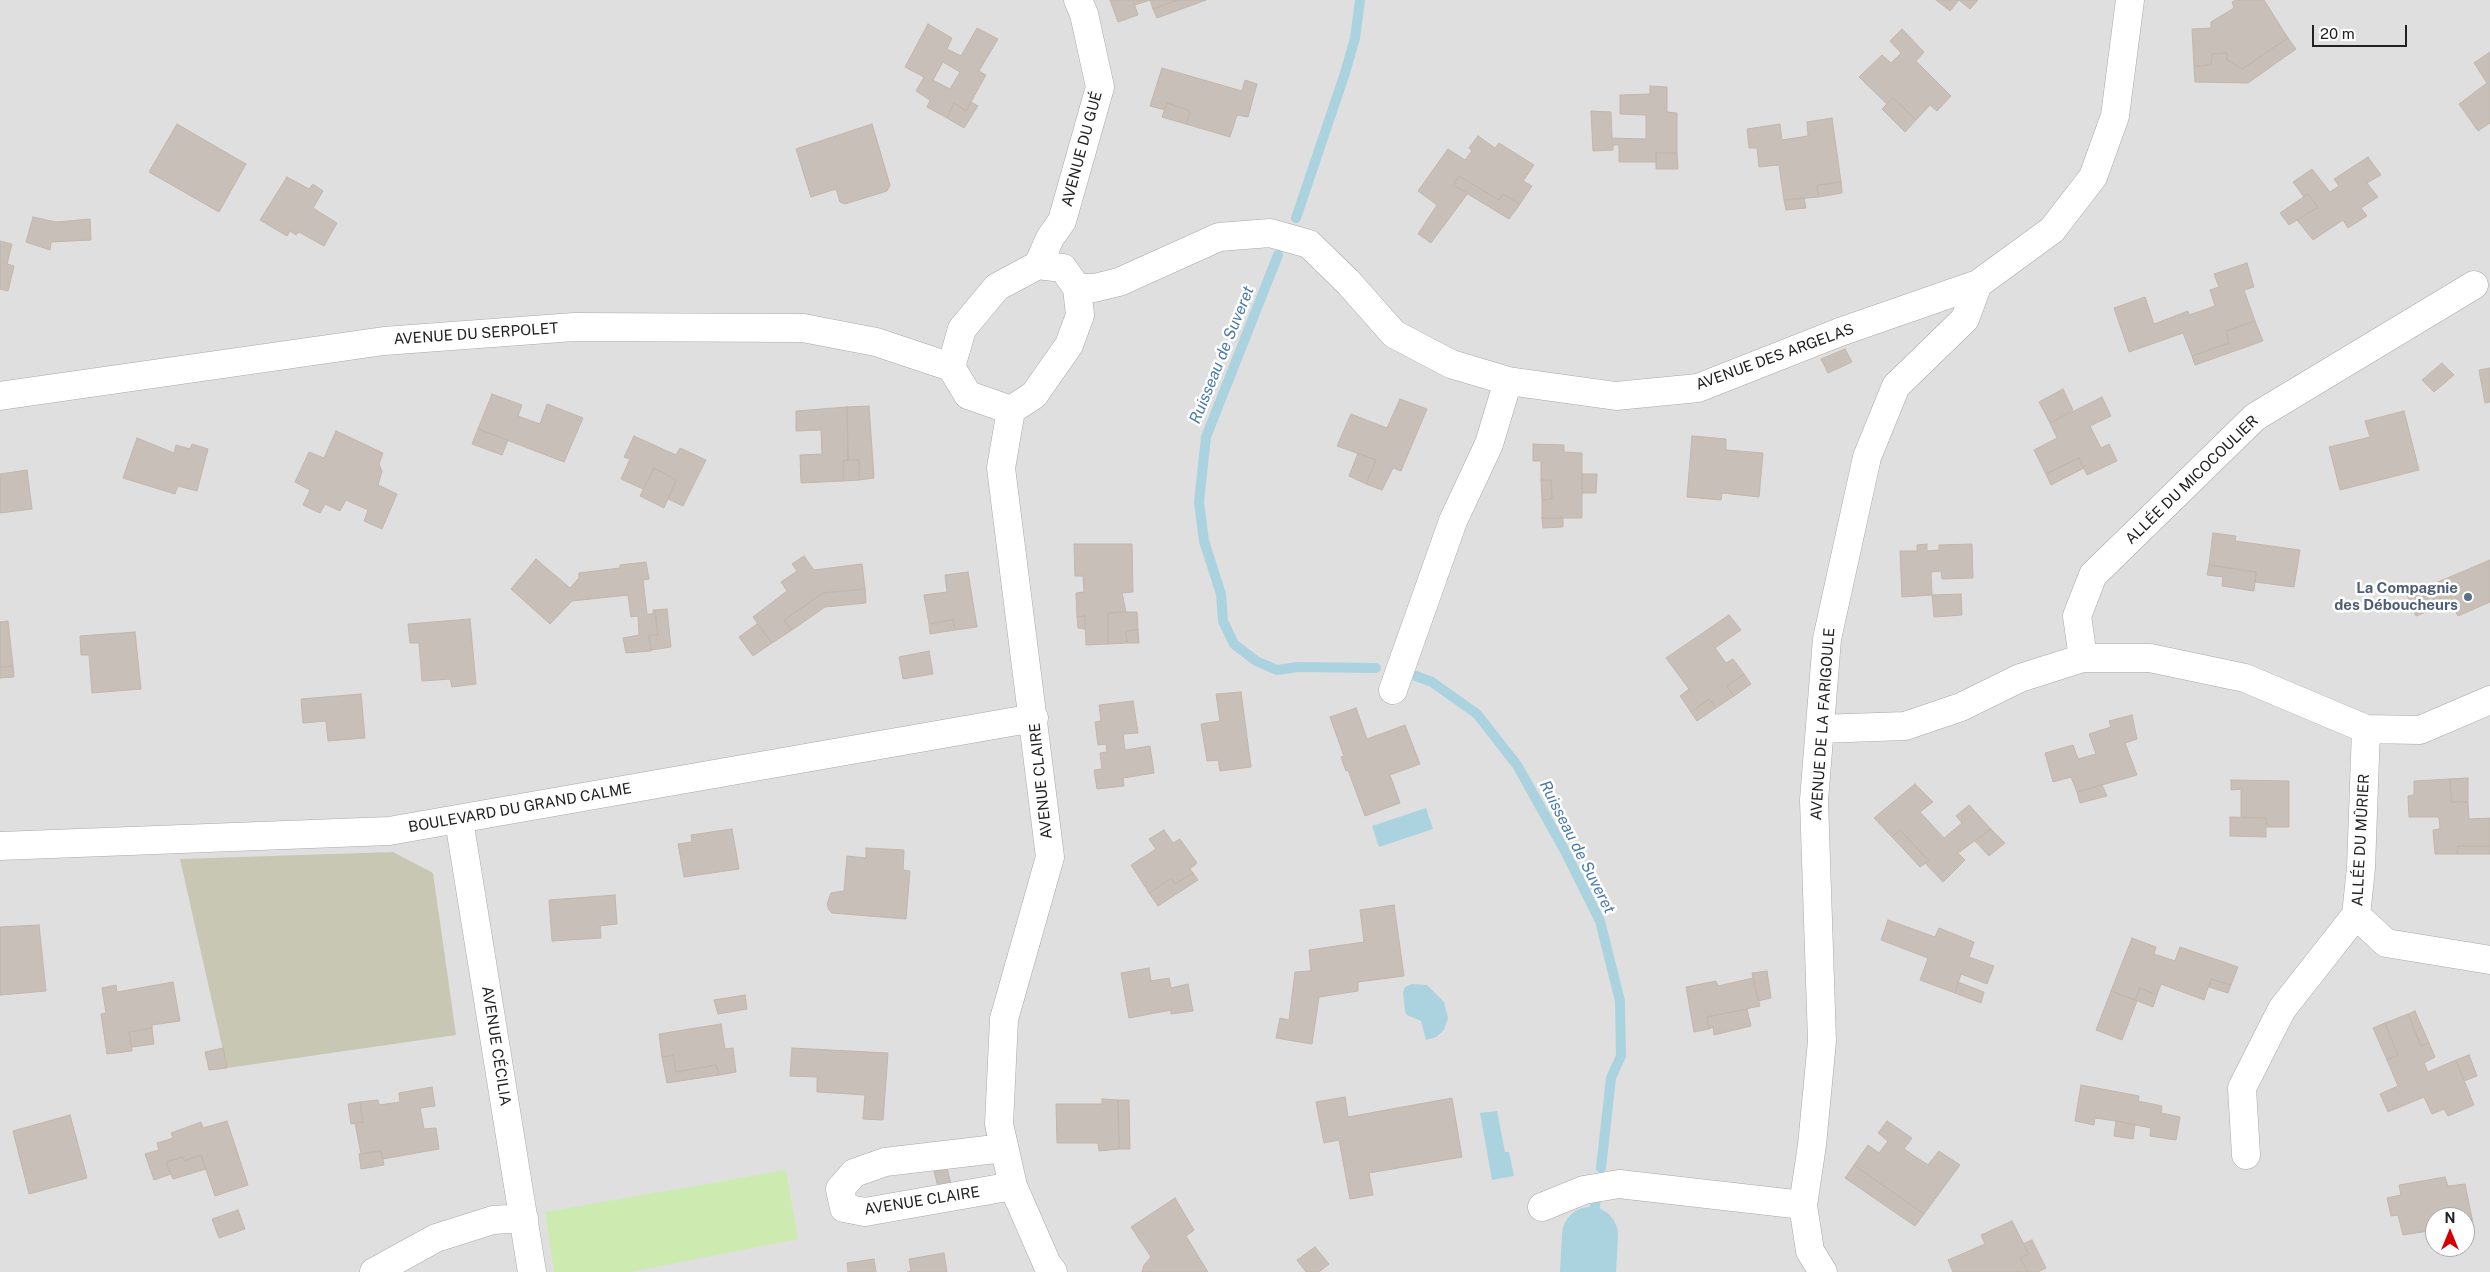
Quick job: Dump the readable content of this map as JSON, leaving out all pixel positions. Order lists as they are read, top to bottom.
{
  "streets": {
    "street": [
      "AVENUE DU GUÉ",
      "AVENUE DU SERPOLET",
      "AVENUE DES ARGELAS",
      "ALLÉE DU MICOCOULIER",
      "AVENUE DE LA FARIGOULE",
      "AVENUE CLAIRE",
      "BOULEVARD DU GRAND CALME",
      "ALLÉE DU MÛRIER",
      "AVENUE CÉCILIA"
    ]
  },
  "crossings": [
    ["AVENUE DU GUÉ", "AVENUE DU SERPOLET"],
    ["AVENUE DU GUÉ", "AVENUE DES ARGELAS"],
    ["AVENUE DU GUÉ", "AVENUE CLAIRE"],
    ["AVENUE DU SERPOLET", "AVENUE DES ARGELAS"],
    ["AVENUE DU SERPOLET", "AVENUE CLAIRE"],
    ["AVENUE DES ARGELAS", "AVENUE DE LA FARIGOULE"],
    ["AVENUE DES ARGELAS", "AVENUE CLAIRE"],
    ["AVENUE CLAIRE", "BOULEVARD DU GRAND CALME"],
    ["BOULEVARD DU GRAND CALME", "AVENUE CÉCILIA"]
  ],
  "water": ["Ruisseau de Suveret"],
  "places": ["La Compagnie des Déboucheurs"],
  "scale_bar": "20 m",
  "north": "top"
}
